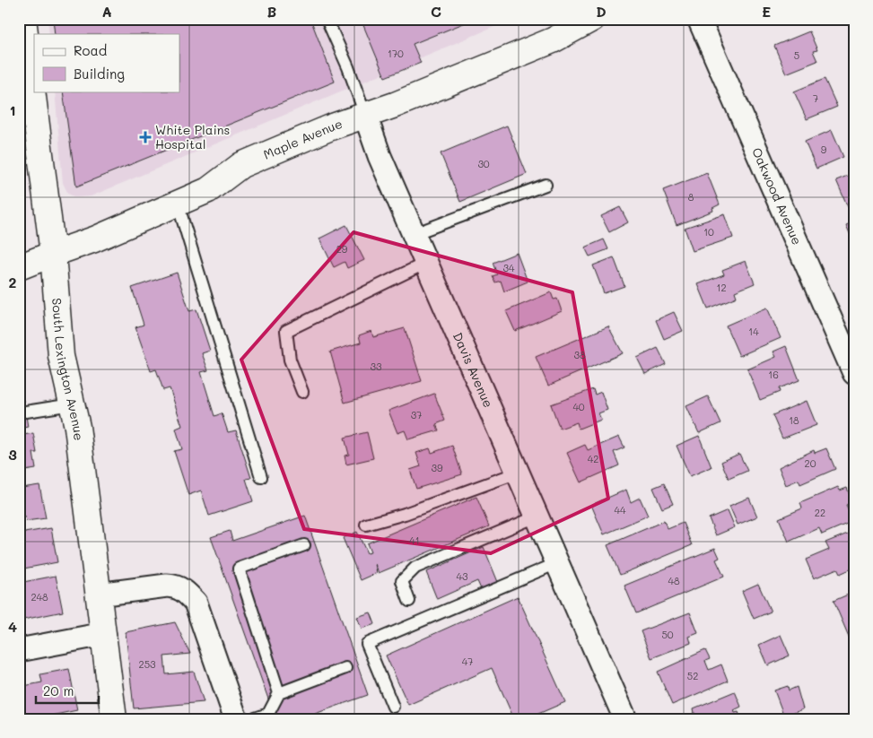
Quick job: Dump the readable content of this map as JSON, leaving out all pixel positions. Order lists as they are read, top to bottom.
{
  "streets": {
    "main road": ["Maple Avenue", "South Lexington Avenue"],
    "street": ["Oakwood Avenue", "Davis Avenue"]
  },
  "crossings": [
    ["Maple Avenue", "South Lexington Avenue"],
    ["Maple Avenue", "Davis Avenue"]
  ],
  "places": {
    "health": ["White Plains Hospital"]
  },
  "house_numbers": [
    "170",
    "5",
    "7",
    "9",
    "30",
    "8",
    "10",
    "29",
    "34",
    "12",
    "14",
    "38",
    "33",
    "16",
    "40",
    "37",
    "18",
    "42",
    "20",
    "39",
    "44",
    "22",
    "41",
    "43",
    "48",
    "248",
    "50",
    "47",
    "253",
    "52"
  ],
  "legend": ["Road", "Building"],
  "scale_bar": "20 m",
  "grid": {
    "columns": [
      "A",
      "B",
      "C",
      "D",
      "E"
    ],
    "rows": [
      "1",
      "2",
      "3",
      "4"
    ]
  }
}
